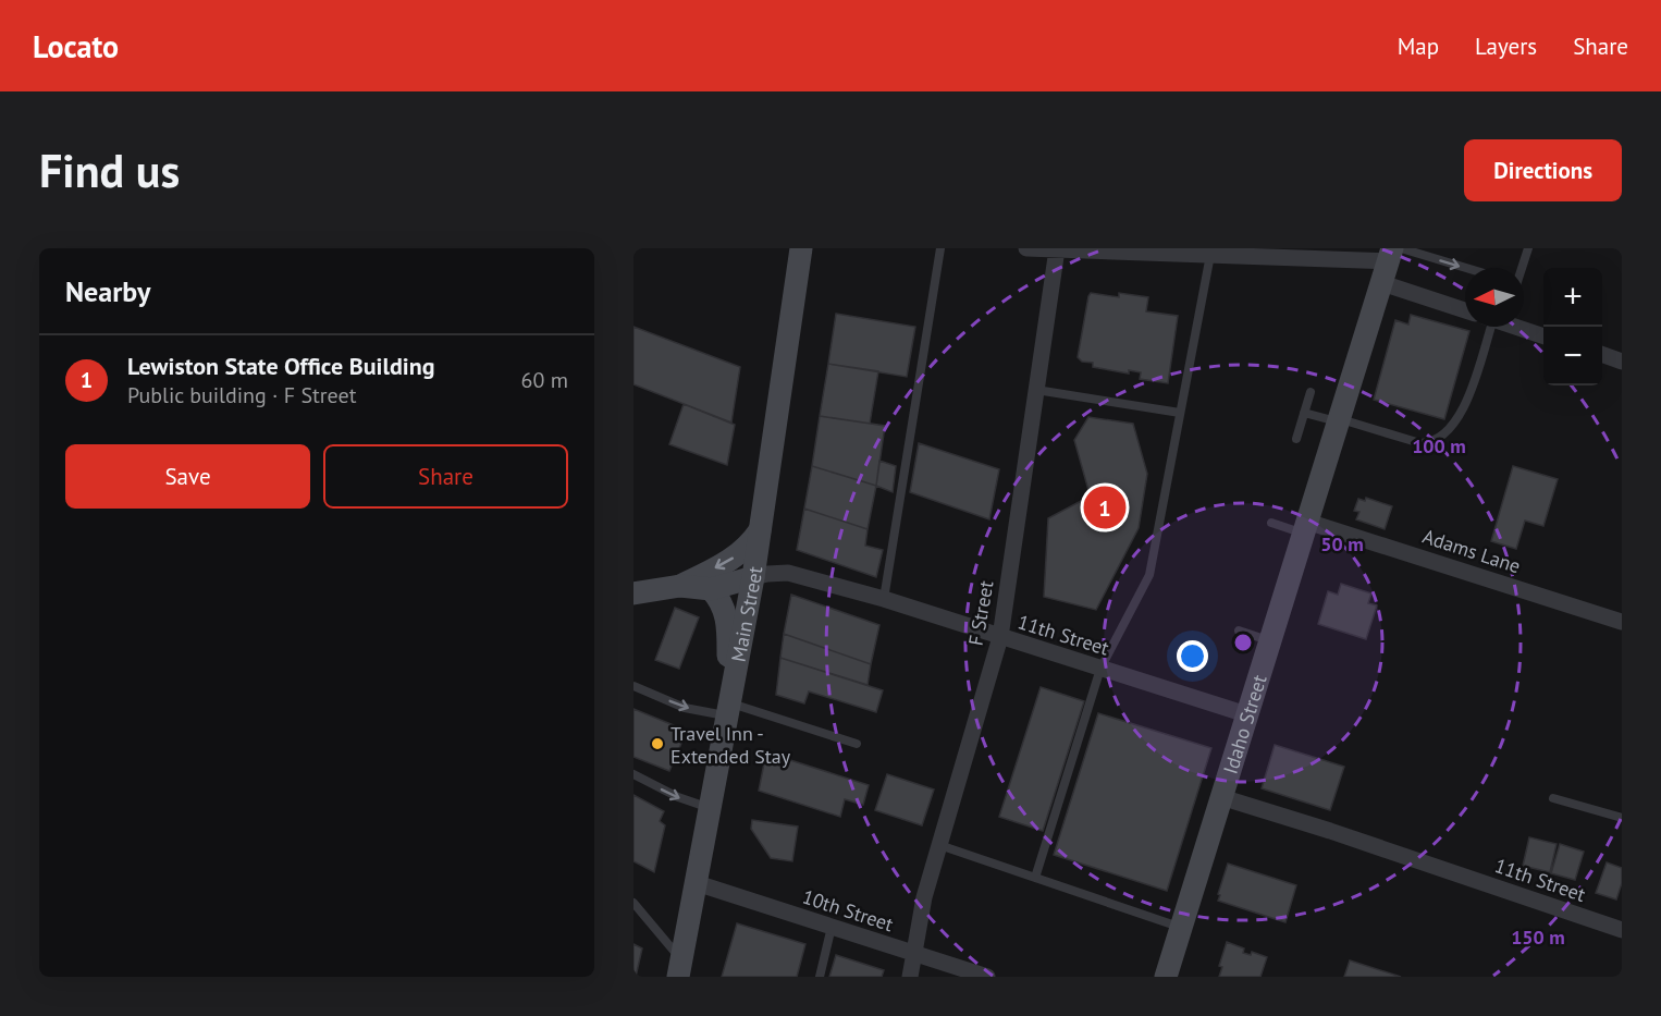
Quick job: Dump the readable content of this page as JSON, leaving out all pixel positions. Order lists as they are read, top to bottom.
{
  "streets": {
    "main road": ["Main Street", "Idaho Street"],
    "street": [
      "Adams Lane",
      "F Street",
      "11th Street",
      "10th Street"
    ]
  },
  "crossings": [
    ["Adams Lane", "Idaho Street"],
    ["Main Street", "11th Street"],
    ["Main Street", "10th Street"],
    ["F Street", "11th Street"],
    ["F Street", "10th Street"],
    ["11th Street", "Idaho Street"]
  ],
  "places": ["Travel Inn - Extended Stay"],
  "north": "left",
  "page": {
    "header": "Locato",
    "nav": ["Map", "Layers", "Share"],
    "buttons": [
      "Directions",
      ["Save", "Share"]
    ],
    "title": "Find us",
    "heading": "Nearby",
    "map_buttons": ["+", "−"],
    "list": [
      {
        "mark": "1",
        "name": "Lewiston State Office Building",
        "note": "Public building · F Street",
        "value": "60 m"
      }
    ],
    "pins": "1"
  },
  "rings": ["100 m", "50 m", "150 m"]
}
